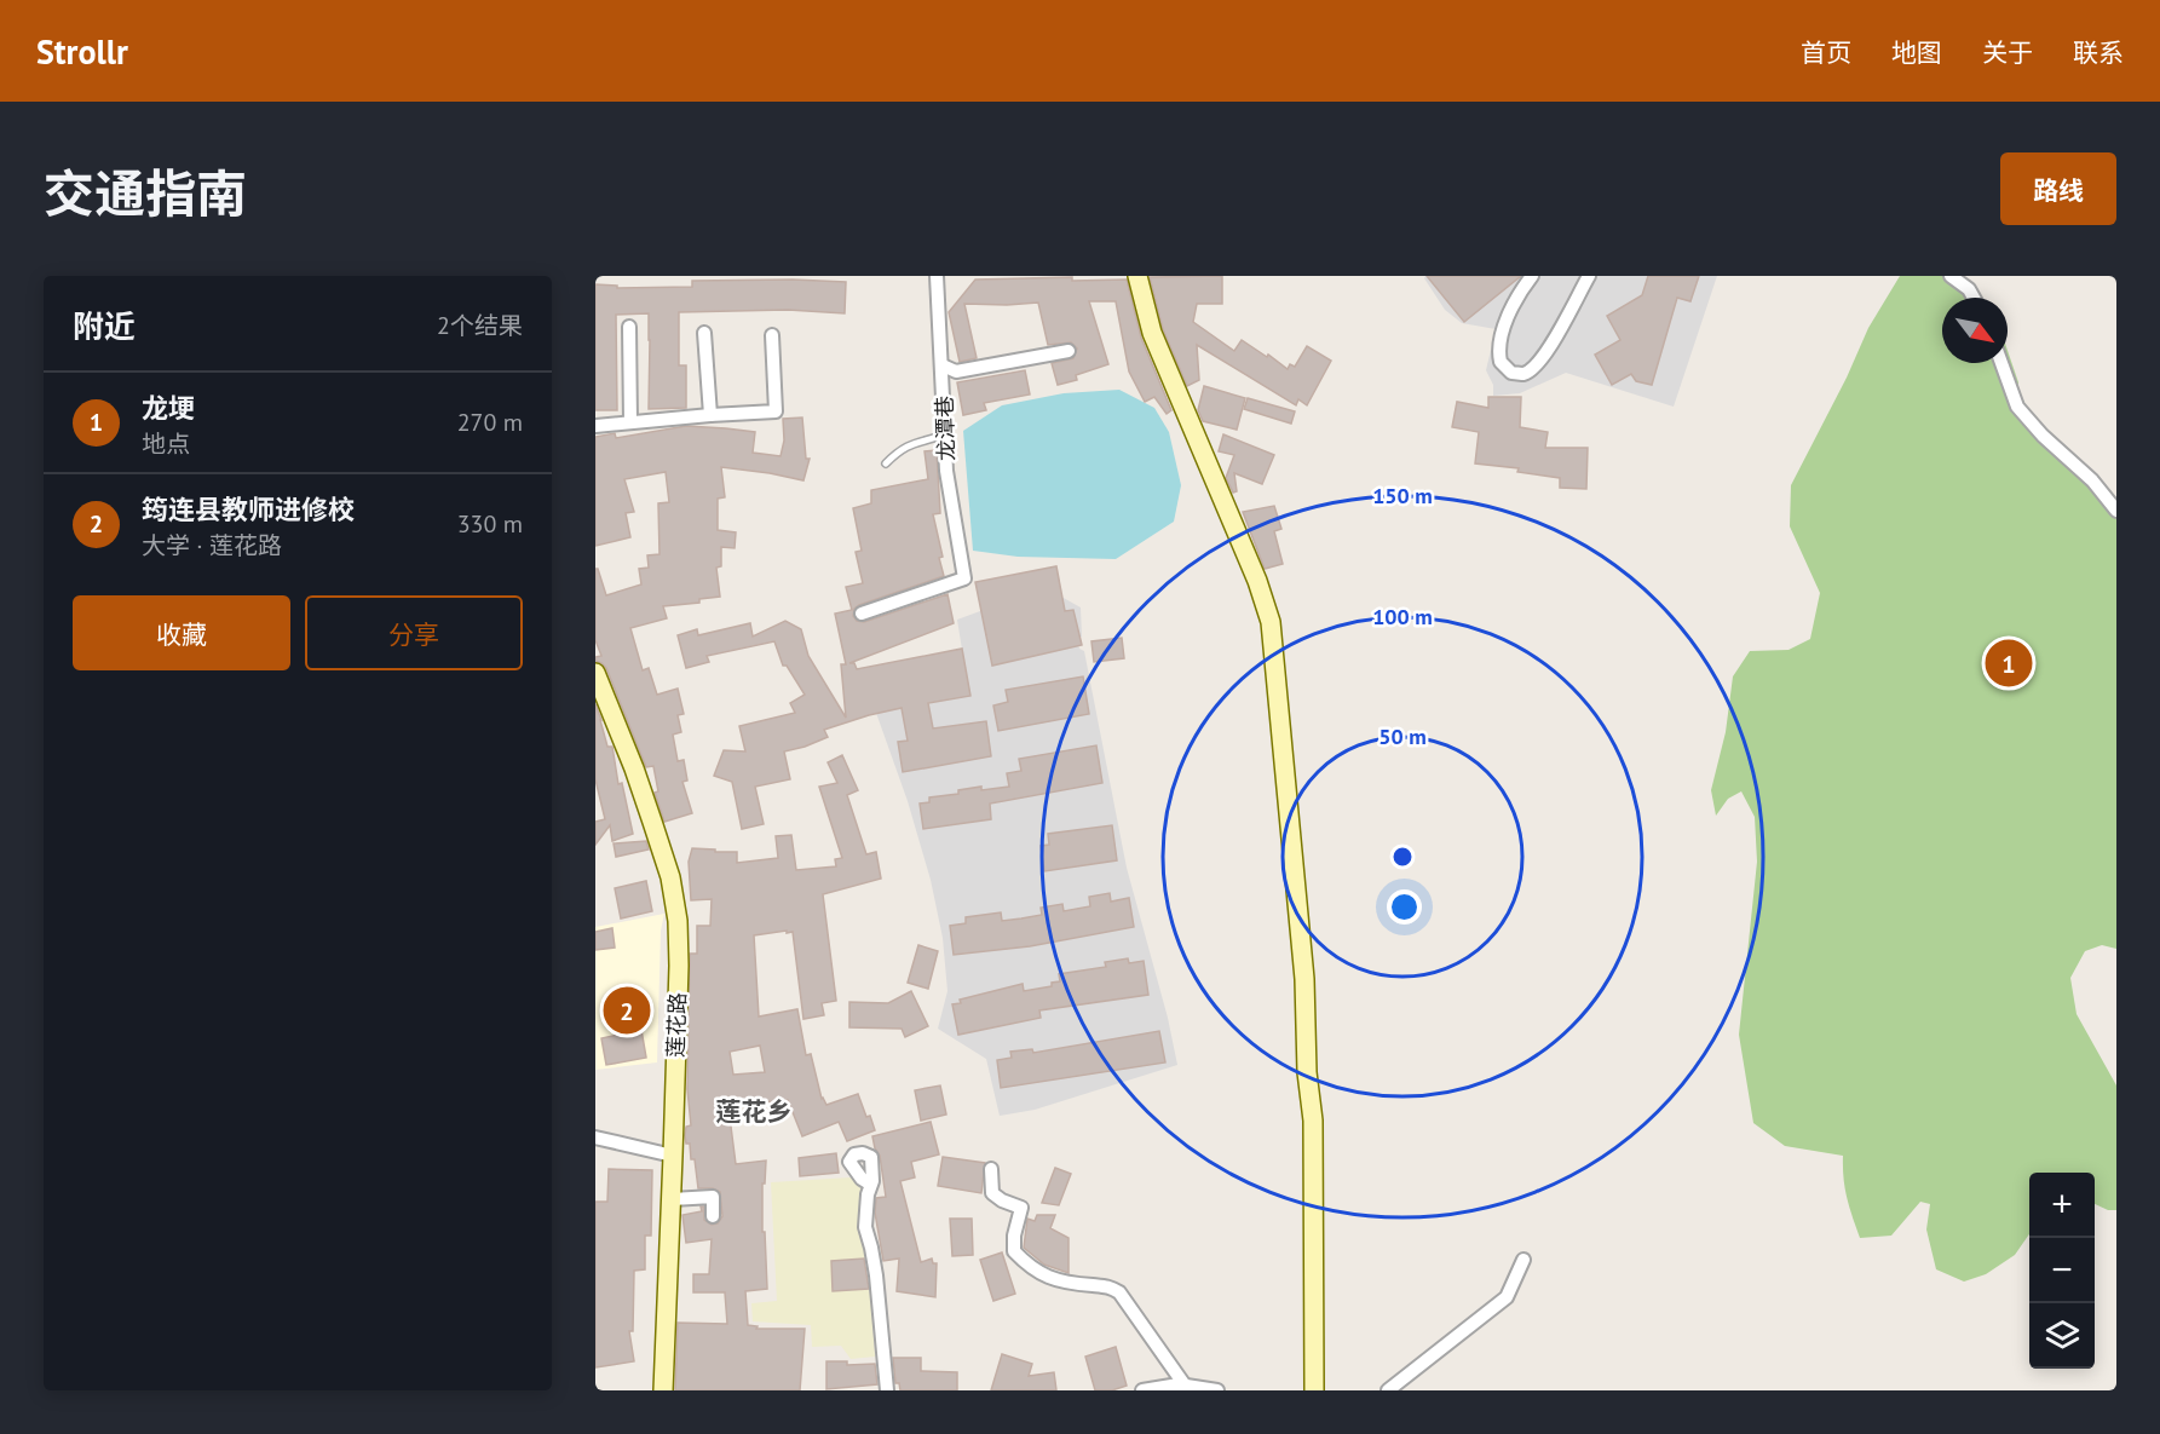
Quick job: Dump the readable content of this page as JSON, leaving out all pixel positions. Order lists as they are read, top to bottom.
{
  "streets": {
    "street": ["龙潭巷", "莲花路"]
  },
  "districts": ["莲花乡"],
  "north": "bottom right",
  "page": {
    "header": "Strollr",
    "nav": [
      "首页",
      "地图",
      "关于",
      "联系"
    ],
    "title": "交通指南",
    "buttons": [
      "路线",
      ["收藏", "分享"]
    ],
    "heading": ["附近", "2个结果"],
    "list": [
      {
        "mark": "1",
        "name": "龙埂",
        "note": "地点",
        "value": "270 m"
      },
      {
        "mark": "2",
        "name": "筠连县教师进修校",
        "note": "大学 · 莲花路",
        "value": "330 m"
      }
    ],
    "pins": ["1", "2"],
    "map_buttons": ["+", "−"]
  },
  "rings": ["150 m", "100 m", "50 m"]
}
